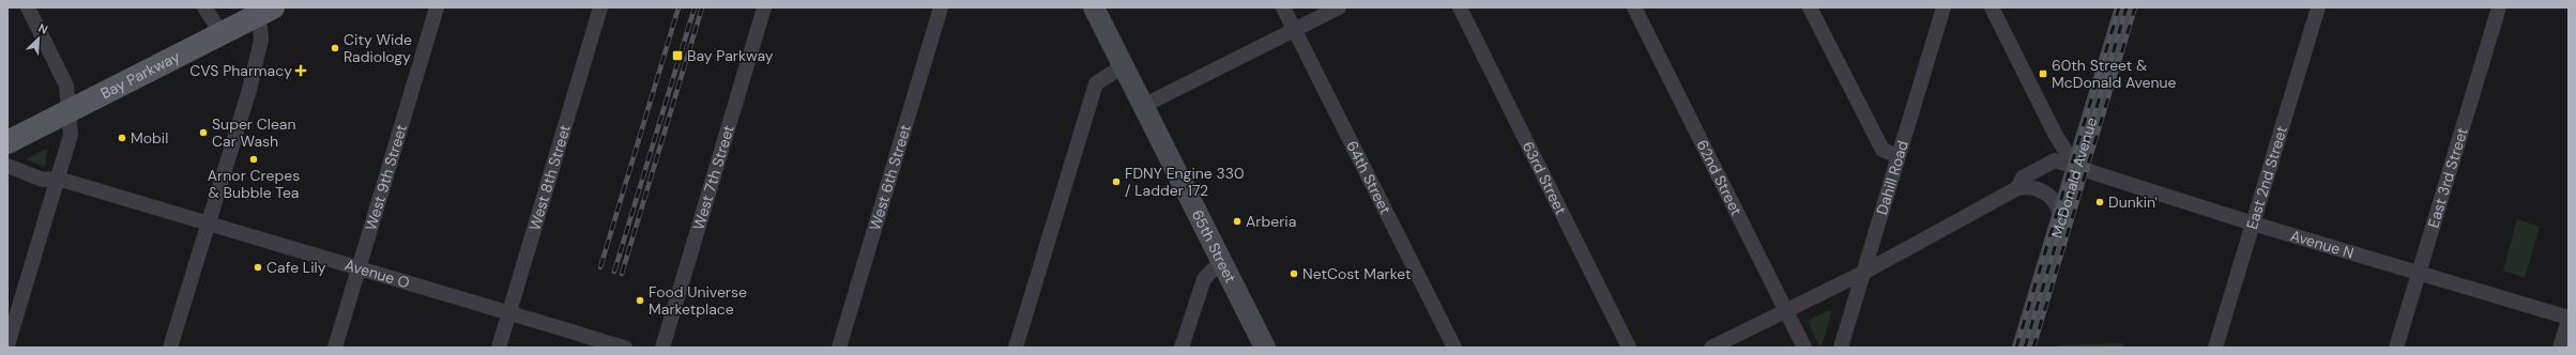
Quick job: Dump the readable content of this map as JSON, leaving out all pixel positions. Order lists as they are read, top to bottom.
{
  "streets": {
    "main road": ["Bay Parkway", "McDonald Avenue", "65th Street"],
    "street": [
      "West 9th Street",
      "West 8th Street",
      "West 7th Street",
      "West 6th Street",
      "64th Street",
      "63rd Street",
      "62nd Street",
      "Dahill Road",
      "East 2nd Street",
      "East 3rd Street",
      "Avenue N",
      "Avenue O"
    ]
  },
  "crossings": [
    ["West 9th Street", "Avenue O"],
    ["West 8th Street", "Avenue O"],
    ["McDonald Avenue", "Avenue N"],
    ["East 2nd Street", "Avenue N"],
    ["East 3rd Street", "Avenue N"]
  ],
  "places": {
    "other": [
      "City Wide Radiology",
      "Super Clean Car Wash",
      "Mobil",
      "Arnor Crepes & Bubble Tea",
      "FDNY Engine 330 / Ladder 172",
      "Dunkin'",
      "Arberia",
      "Cafe Lily",
      "NetCost Market",
      "Food Universe Marketplace"
    ],
    "transit": ["Bay Parkway", "60th Street & McDonald Avenue"],
    "health": ["CVS Pharmacy"]
  },
  "north": "top right"
}
